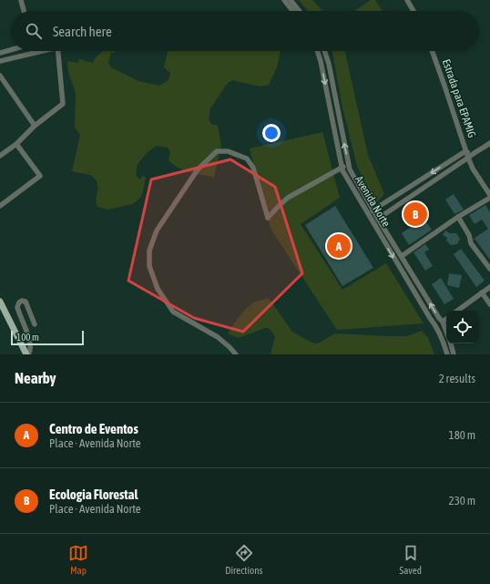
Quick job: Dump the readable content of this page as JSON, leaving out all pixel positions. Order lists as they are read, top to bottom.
{
  "streets": {
    "street": ["Estrada para EPAMIG", "Avenida Norte"]
  },
  "scale_bar": "100 m",
  "page": {
    "search": "Search here",
    "pins": ["B", "A"],
    "scale": "100 m",
    "heading": ["Nearby", "2 results"],
    "list": [
      {
        "mark": "A",
        "name": "Centro de Eventos",
        "note": "Place · Avenida Norte",
        "value": "180 m"
      },
      {
        "mark": "B",
        "name": "Ecologia Florestal",
        "note": "Place · Avenida Norte",
        "value": "230 m"
      }
    ],
    "nav": ["Map", "Directions", "Saved"]
  }
}
